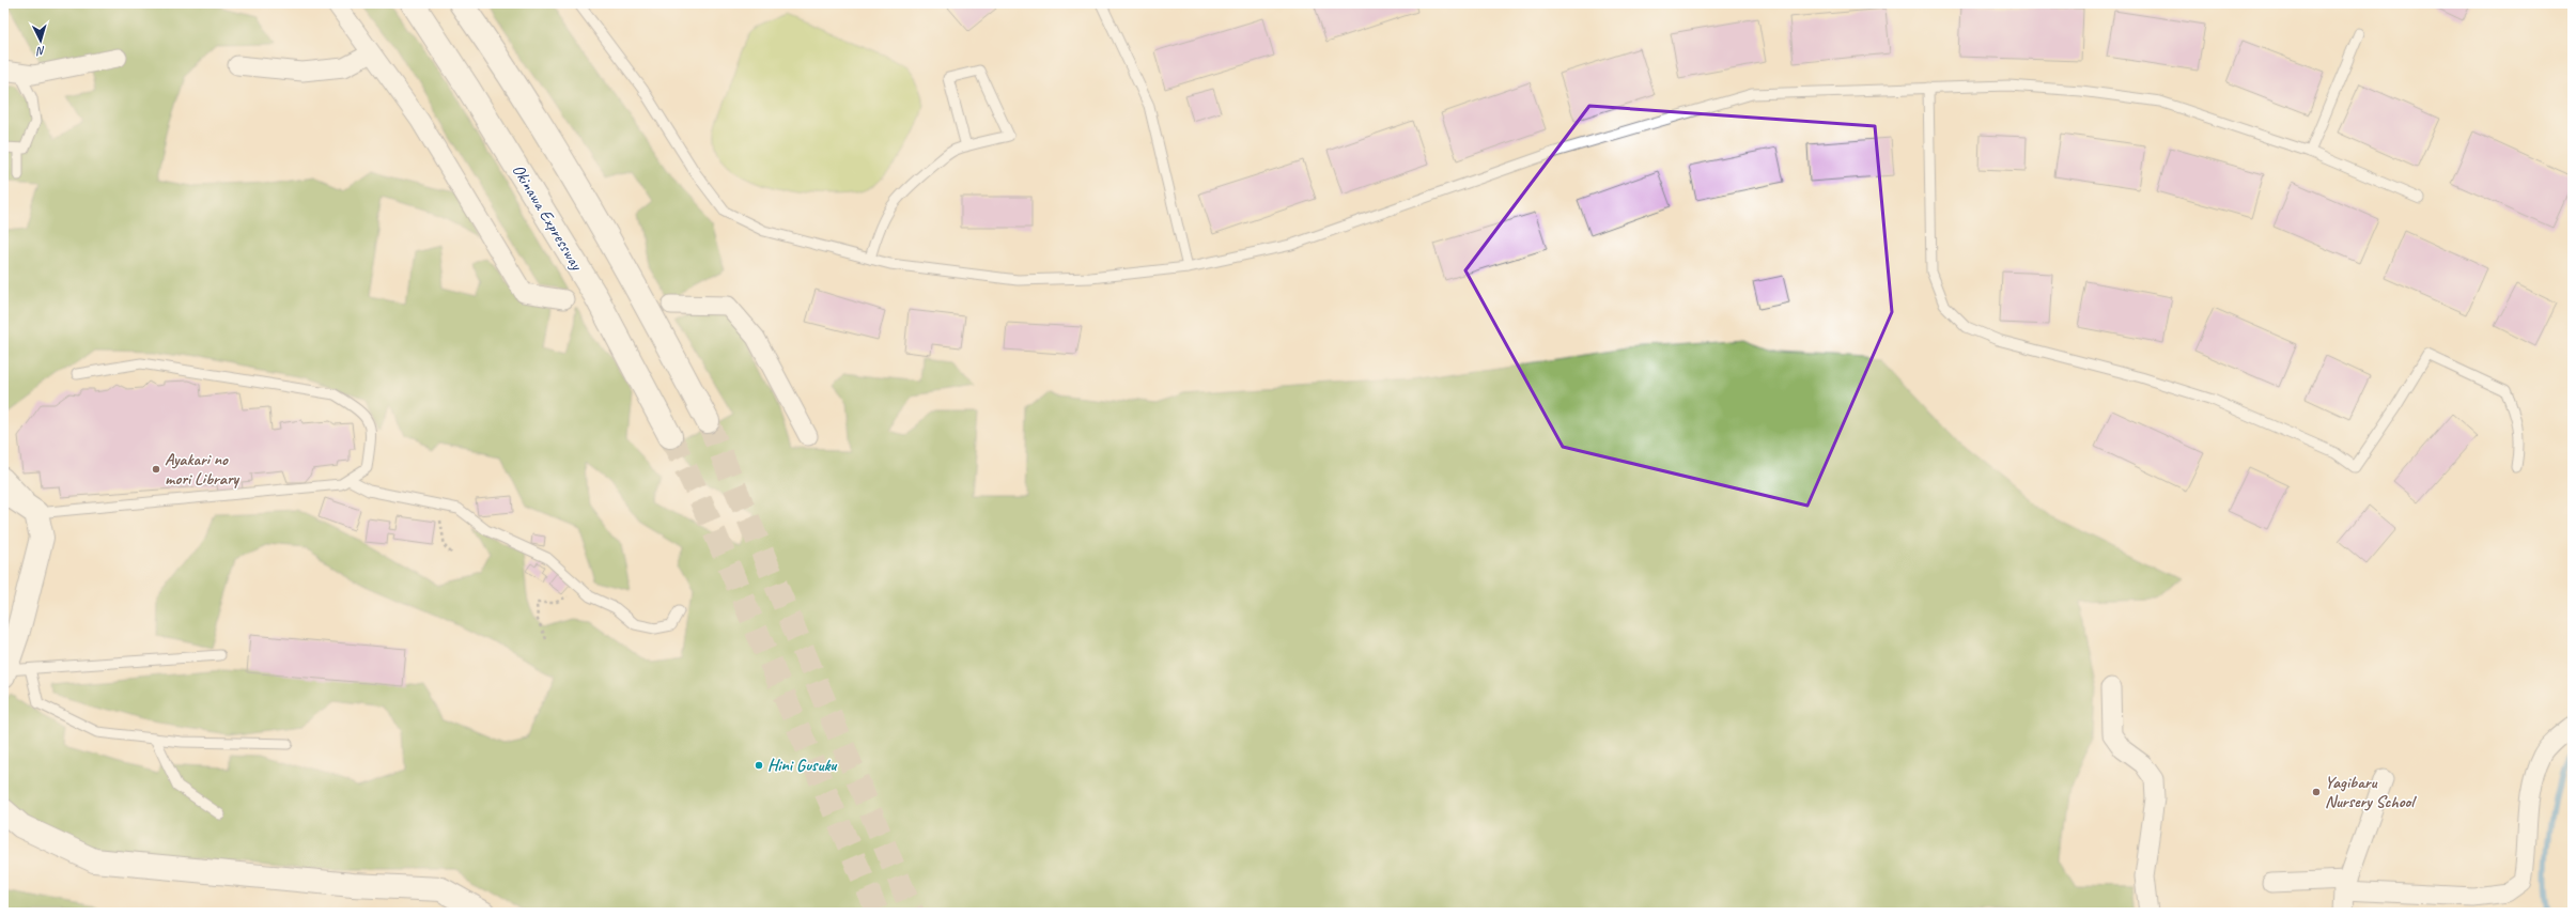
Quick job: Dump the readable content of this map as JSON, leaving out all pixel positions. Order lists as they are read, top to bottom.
{
  "streets": {
    "main road": ["Okinawa Expressway"]
  },
  "places": ["Ayakari no mori Library", "Hini Gusuku", "Yagibaru Nursery School"],
  "north": "bottom"
}
